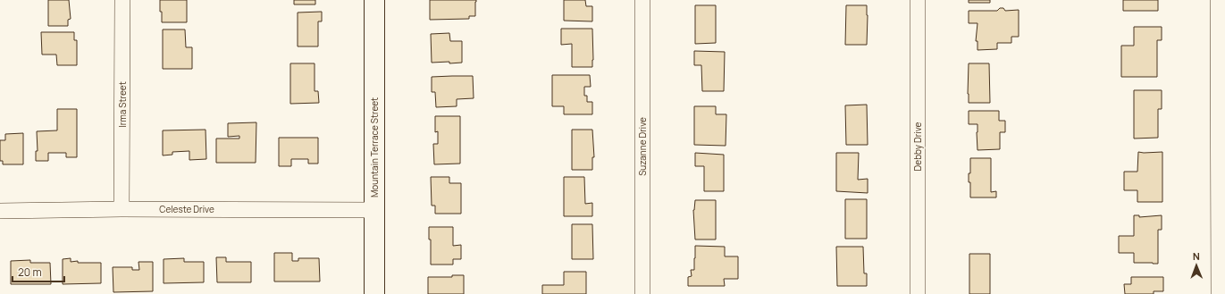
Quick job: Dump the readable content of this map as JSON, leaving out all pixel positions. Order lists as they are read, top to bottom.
{
  "streets": {
    "street": [
      "Irma Street",
      "Suzanne Drive",
      "Debby Drive",
      "Mountain Terrace Street",
      "Celeste Drive"
    ]
  },
  "crossings": [
    ["Irma Street", "Celeste Drive"],
    ["Mountain Terrace Street", "Celeste Drive"]
  ],
  "scale_bar": "20 m",
  "north": "top"
}
